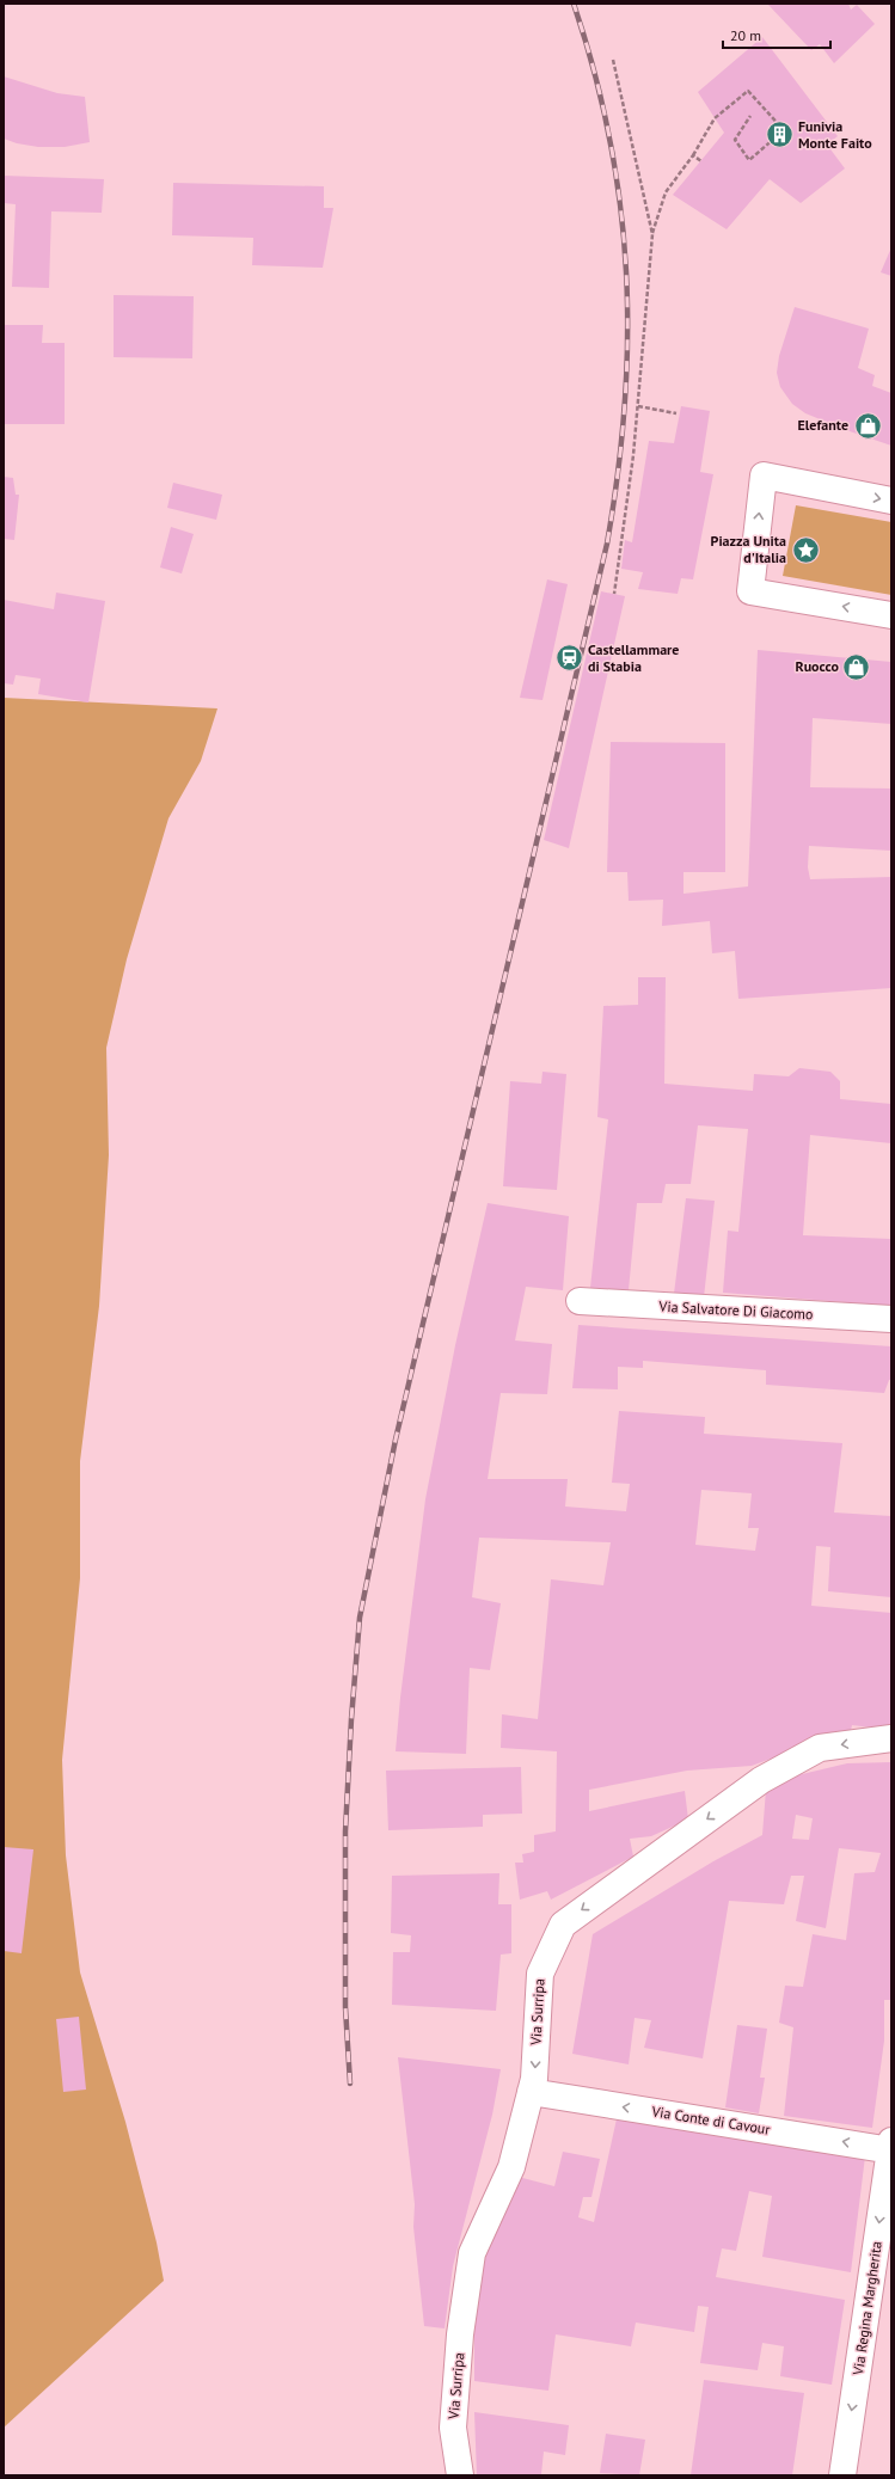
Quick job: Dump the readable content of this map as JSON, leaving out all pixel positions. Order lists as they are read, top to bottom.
{
  "streets": {
    "street": [
      "Via Salvatore Di Giacomo",
      "Via Surripa",
      "Via Conte di Cavour",
      "Via Regina Margherita"
    ]
  },
  "crossings": [
    ["Via Surripa", "Via Conte di Cavour"],
    ["Via Conte di Cavour", "Via Regina Margherita"]
  ],
  "one_way": ["Via Surripa", "Via Conte di Cavour", "Via Regina Margherita"],
  "places": {
    "building": ["Funivia Monte Faito"],
    "shop": ["Elefante", "Ruocco"],
    "place": ["Piazza Unita d'Italia"],
    "station": ["Castellammare di Stabia"]
  },
  "scale_bar": "20 m"
}
